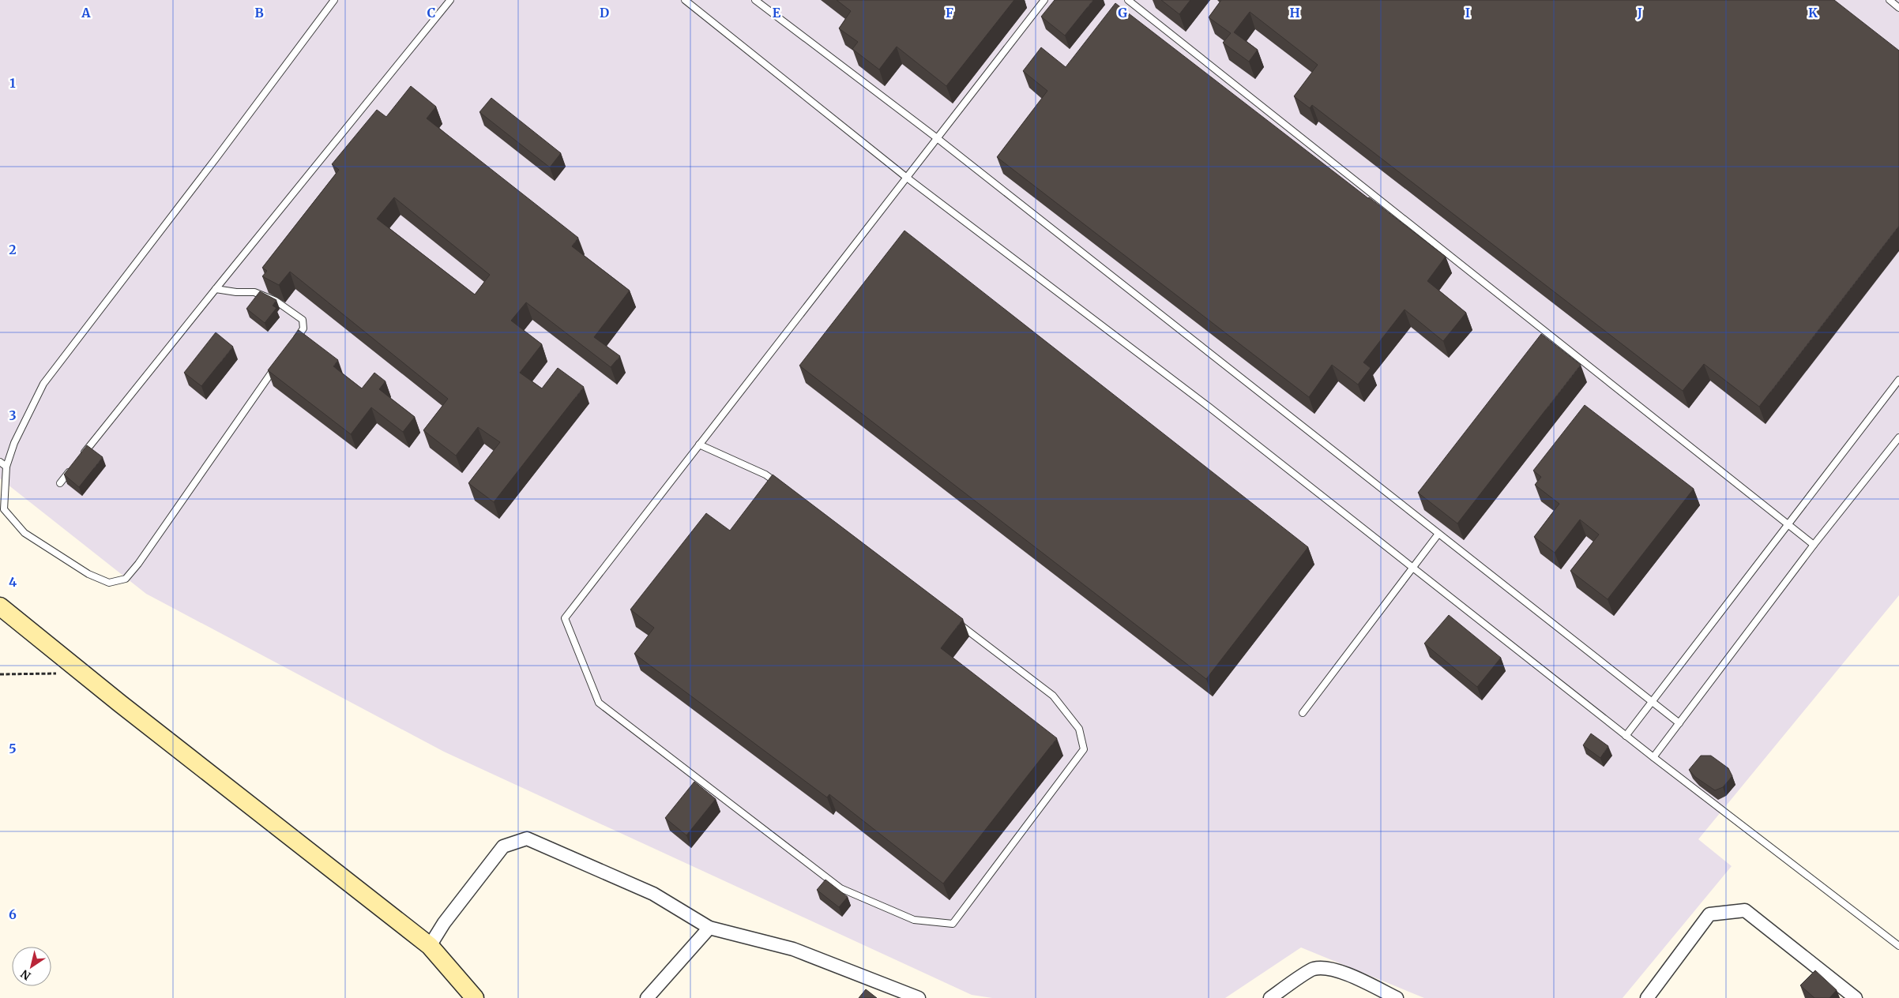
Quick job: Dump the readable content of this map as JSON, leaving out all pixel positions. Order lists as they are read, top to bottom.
{
  "north": "bottom left",
  "grid": {
    "columns": [
      "A",
      "B",
      "C",
      "D",
      "E",
      "F",
      "G",
      "H",
      "I",
      "J",
      "K"
    ],
    "rows": [
      "1",
      "2",
      "3",
      "4",
      "5",
      "6"
    ]
  }
}
